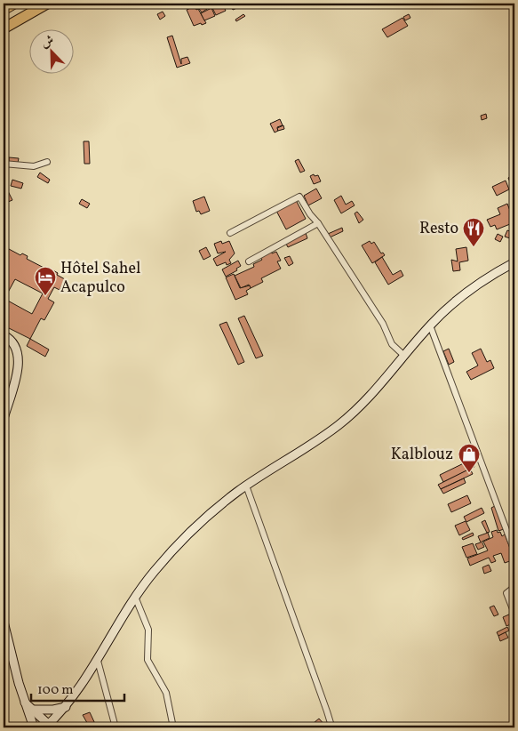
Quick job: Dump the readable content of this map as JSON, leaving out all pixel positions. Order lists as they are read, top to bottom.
{
  "places": {
    "restaurant": ["Resto"],
    "hotel": ["Hôtel Sahel Acapulco"],
    "shop": ["Kalblouz"]
  },
  "scale_bar": "100 m",
  "north": "top left"
}
